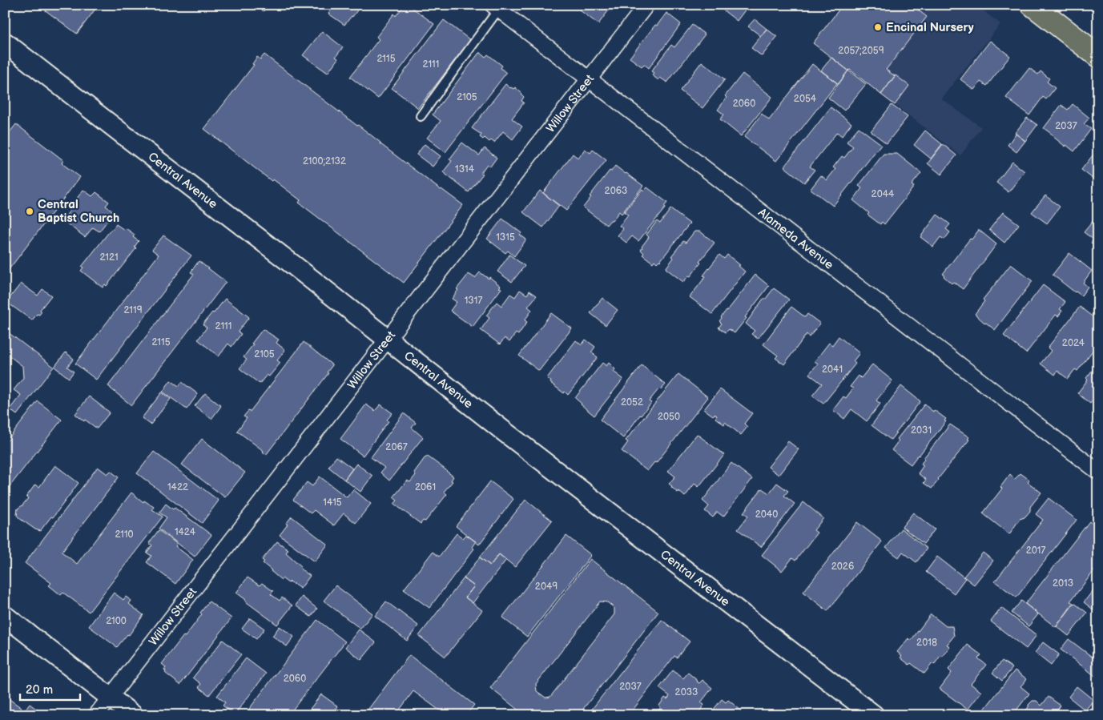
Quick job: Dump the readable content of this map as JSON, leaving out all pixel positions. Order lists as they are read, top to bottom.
{
  "streets": {
    "street": ["Willow Street", "Central Avenue", "Alameda Avenue"]
  },
  "crossings": [
    ["Willow Street", "Central Avenue"],
    ["Willow Street", "Alameda Avenue"]
  ],
  "places": ["Encinal Nursery", "Central Baptist Church"],
  "house_numbers": [
    "2057;2059",
    "2115",
    "2111",
    "2105",
    "2054",
    "2060",
    "2037",
    "2100;2132",
    "1314",
    "2063",
    "2044",
    "1315",
    "2121",
    "1317",
    "2119",
    "2111",
    "2115",
    "2024",
    "2105",
    "2041",
    "2052",
    "2050",
    "2031",
    "2067",
    "1422",
    "2061",
    "1415",
    "2040",
    "1424",
    "2110",
    "2017",
    "2026",
    "2013",
    "2049",
    "2100",
    "2018",
    "2060",
    "2037",
    "2033"
  ],
  "scale_bar": "20 m"
}
